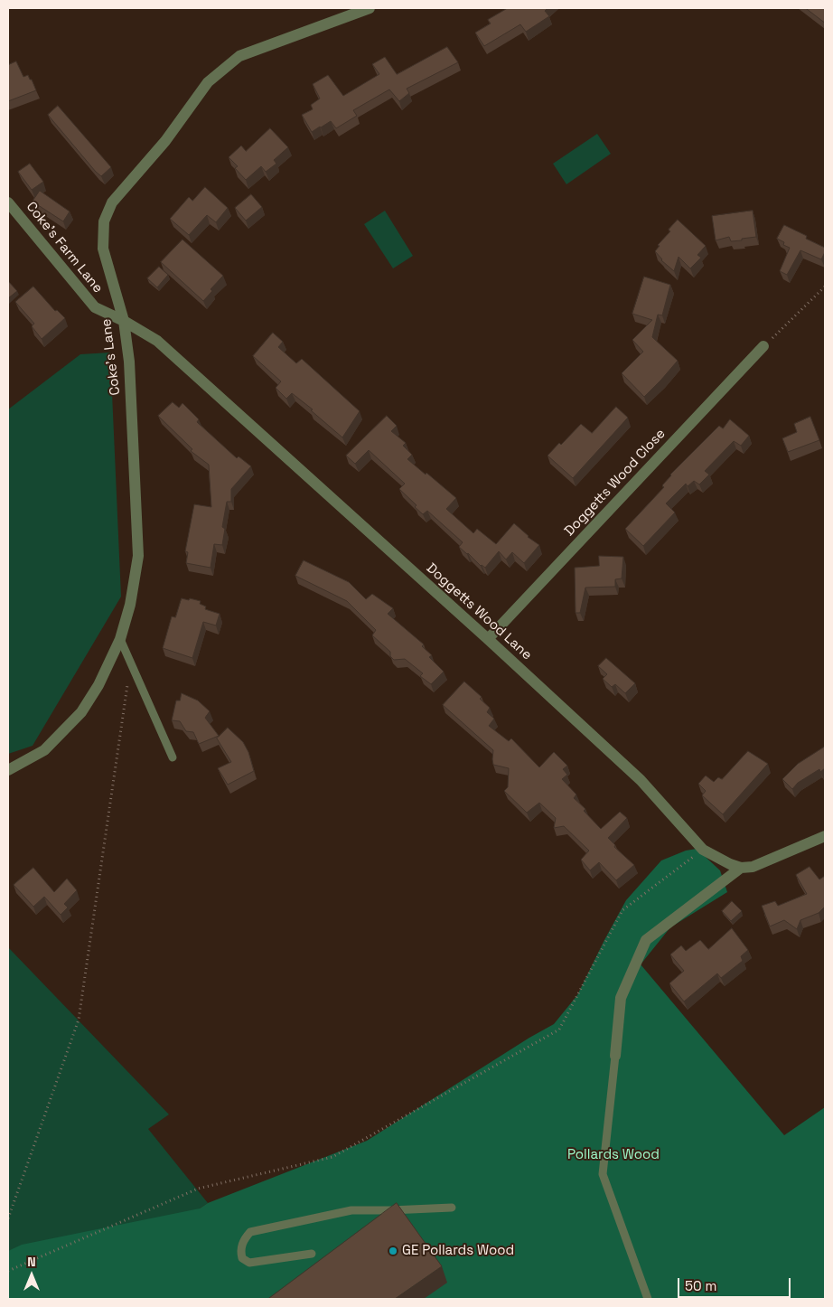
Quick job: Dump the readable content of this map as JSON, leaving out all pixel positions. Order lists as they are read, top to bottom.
{
  "streets": {
    "street": [
      "Coke's Farm Lane",
      "Coke's Lane",
      "Doggetts Wood Close",
      "Doggetts Wood Lane"
    ]
  },
  "crossings": [
    ["Coke's Farm Lane", "Coke's Lane"],
    ["Coke's Farm Lane", "Doggetts Wood Lane"],
    ["Coke's Lane", "Doggetts Wood Lane"],
    ["Doggetts Wood Close", "Doggetts Wood Lane"]
  ],
  "parks": ["Pollards Wood"],
  "places": ["GE Pollards Wood"],
  "scale_bar": "50 m",
  "north": "top"
}
